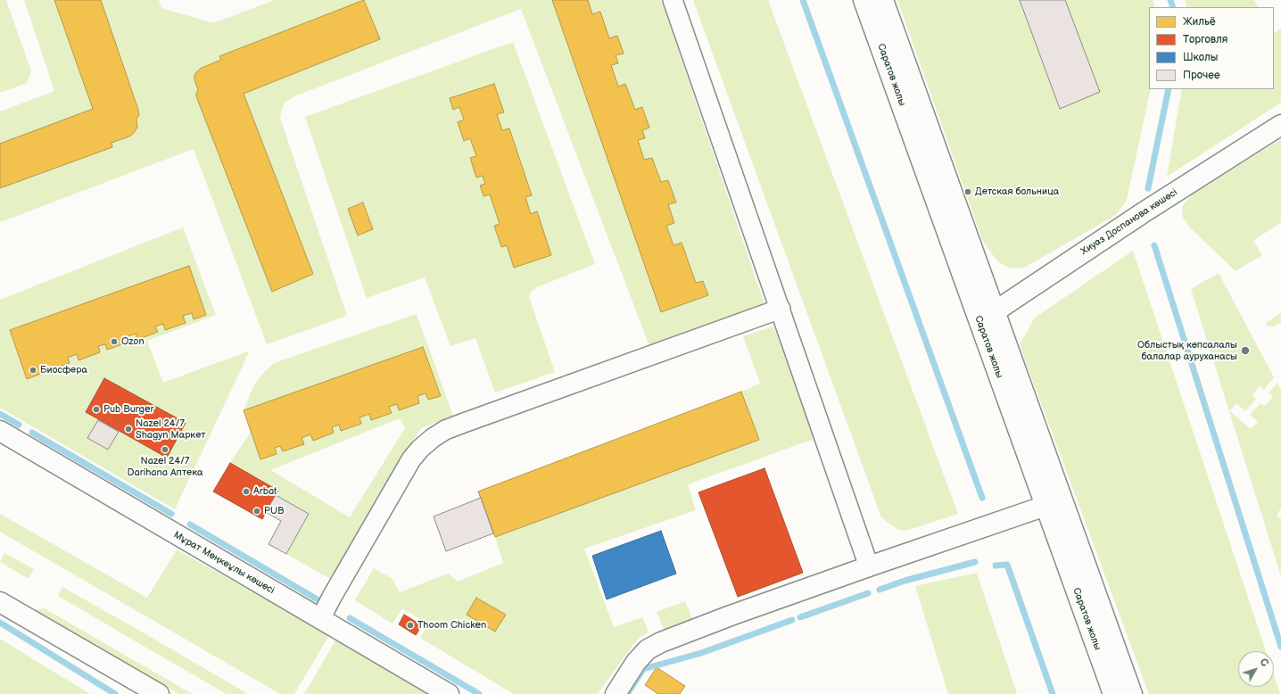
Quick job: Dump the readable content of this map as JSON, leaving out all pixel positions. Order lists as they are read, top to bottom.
{
  "streets": {
    "main road": ["Саратов жолы", "Хиуаз Доспанова көшесі", "Мұрат Мөңкеұлы көшесі"]
  },
  "crossings": [
    ["Саратов жолы", "Хиуаз Доспанова көшесі"]
  ],
  "places": [
    "Детская больница",
    "Ozon",
    "Облыстық көпсалалы балалар ауруханасы",
    "Биосфера",
    "Pub Burger",
    "Nazel 24/7 Shagyn Маркет",
    "Nazel 24/7 Darihana Аптека",
    "Arbat",
    "PUB",
    "Thoom Chicken"
  ],
  "legend": [
    "Жильё",
    "Торговля",
    "Школы",
    "Прочее"
  ],
  "north": "top right"
}
